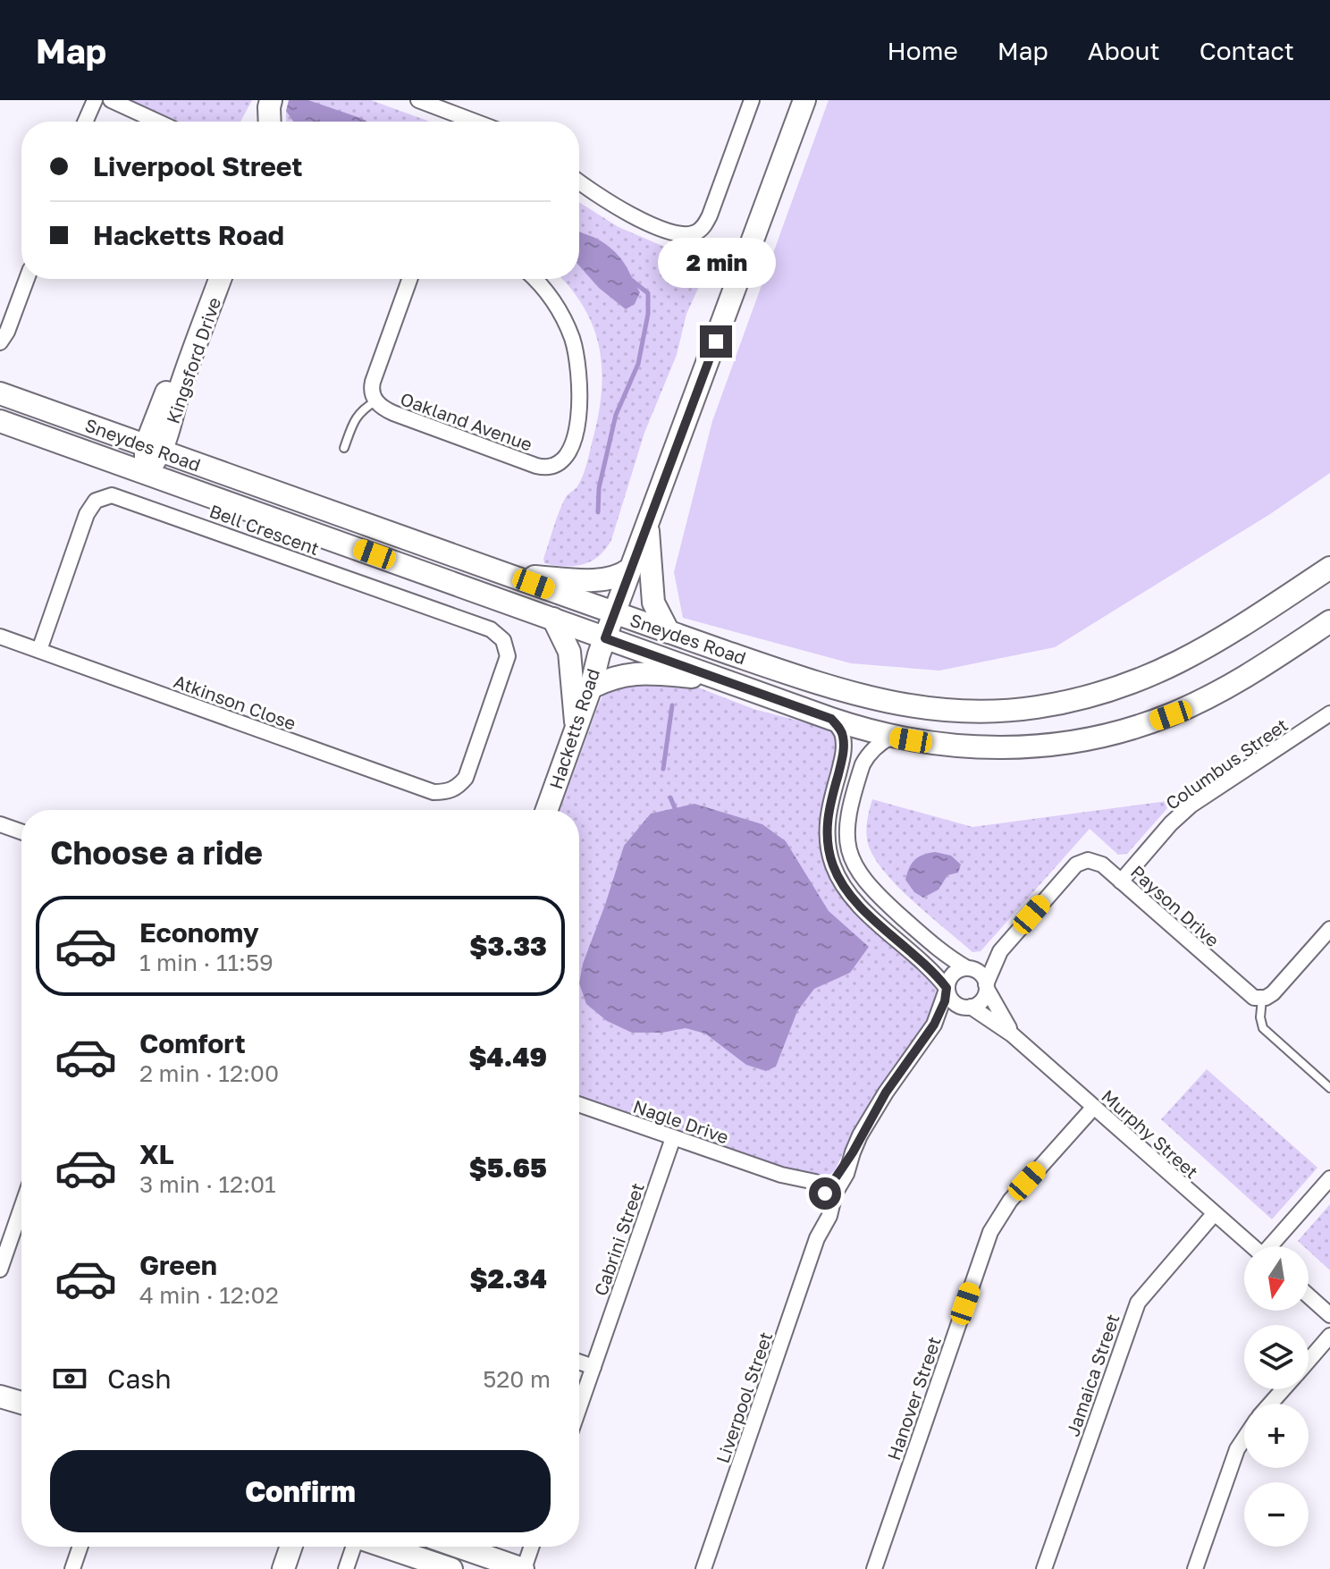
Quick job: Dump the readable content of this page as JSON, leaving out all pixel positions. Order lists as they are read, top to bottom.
{
  "streets": {
    "main road": ["Kingsford Drive", "Sneydes Road", "Hacketts Road"],
    "street": [
      "Oakland Avenue",
      "Bell Crescent",
      "Atkinson Close",
      "Columbus Street",
      "Payson Drive",
      "Nagle Drive",
      "Murphy Street",
      "Cabrini Street",
      "Jamaica Street",
      "Liverpool Street",
      "Hanover Street"
    ]
  },
  "crossings": [
    ["Kingsford Drive", "Sneydes Road"],
    ["Sneydes Road", "Hacketts Road"],
    ["Bell Crescent", "Atkinson Close"],
    ["Columbus Street", "Payson Drive"],
    ["Payson Drive", "Murphy Street"],
    ["Payson Drive", "Liverpool Street"],
    ["Nagle Drive", "Cabrini Street"],
    ["Nagle Drive", "Liverpool Street"],
    ["Murphy Street", "Jamaica Street"],
    ["Murphy Street", "Liverpool Street"],
    ["Murphy Street", "Hanover Street"]
  ],
  "north": "bottom",
  "page": {
    "header": "Map",
    "nav": [
      "Home",
      "Map",
      "About",
      "Contact"
    ],
    "banner": ["Liverpool Street", "Hacketts Road"],
    "bubble": "2 min",
    "heading": "Choose a ride",
    "list": [
      {
        "name": "Economy",
        "note": "1 min · 11:59",
        "value": "$3.33"
      },
      {
        "name": "Comfort",
        "note": "2 min · 12:00",
        "value": "$4.49"
      },
      {
        "name": "XL",
        "note": "3 min · 12:01",
        "value": "$5.65"
      },
      {
        "name": "Green",
        "note": "4 min · 12:02",
        "value": "$2.34"
      }
    ],
    "map_buttons": ["+", "−"],
    "pay": ["Cash", "520 m"],
    "buttons": "Confirm"
  }
}
